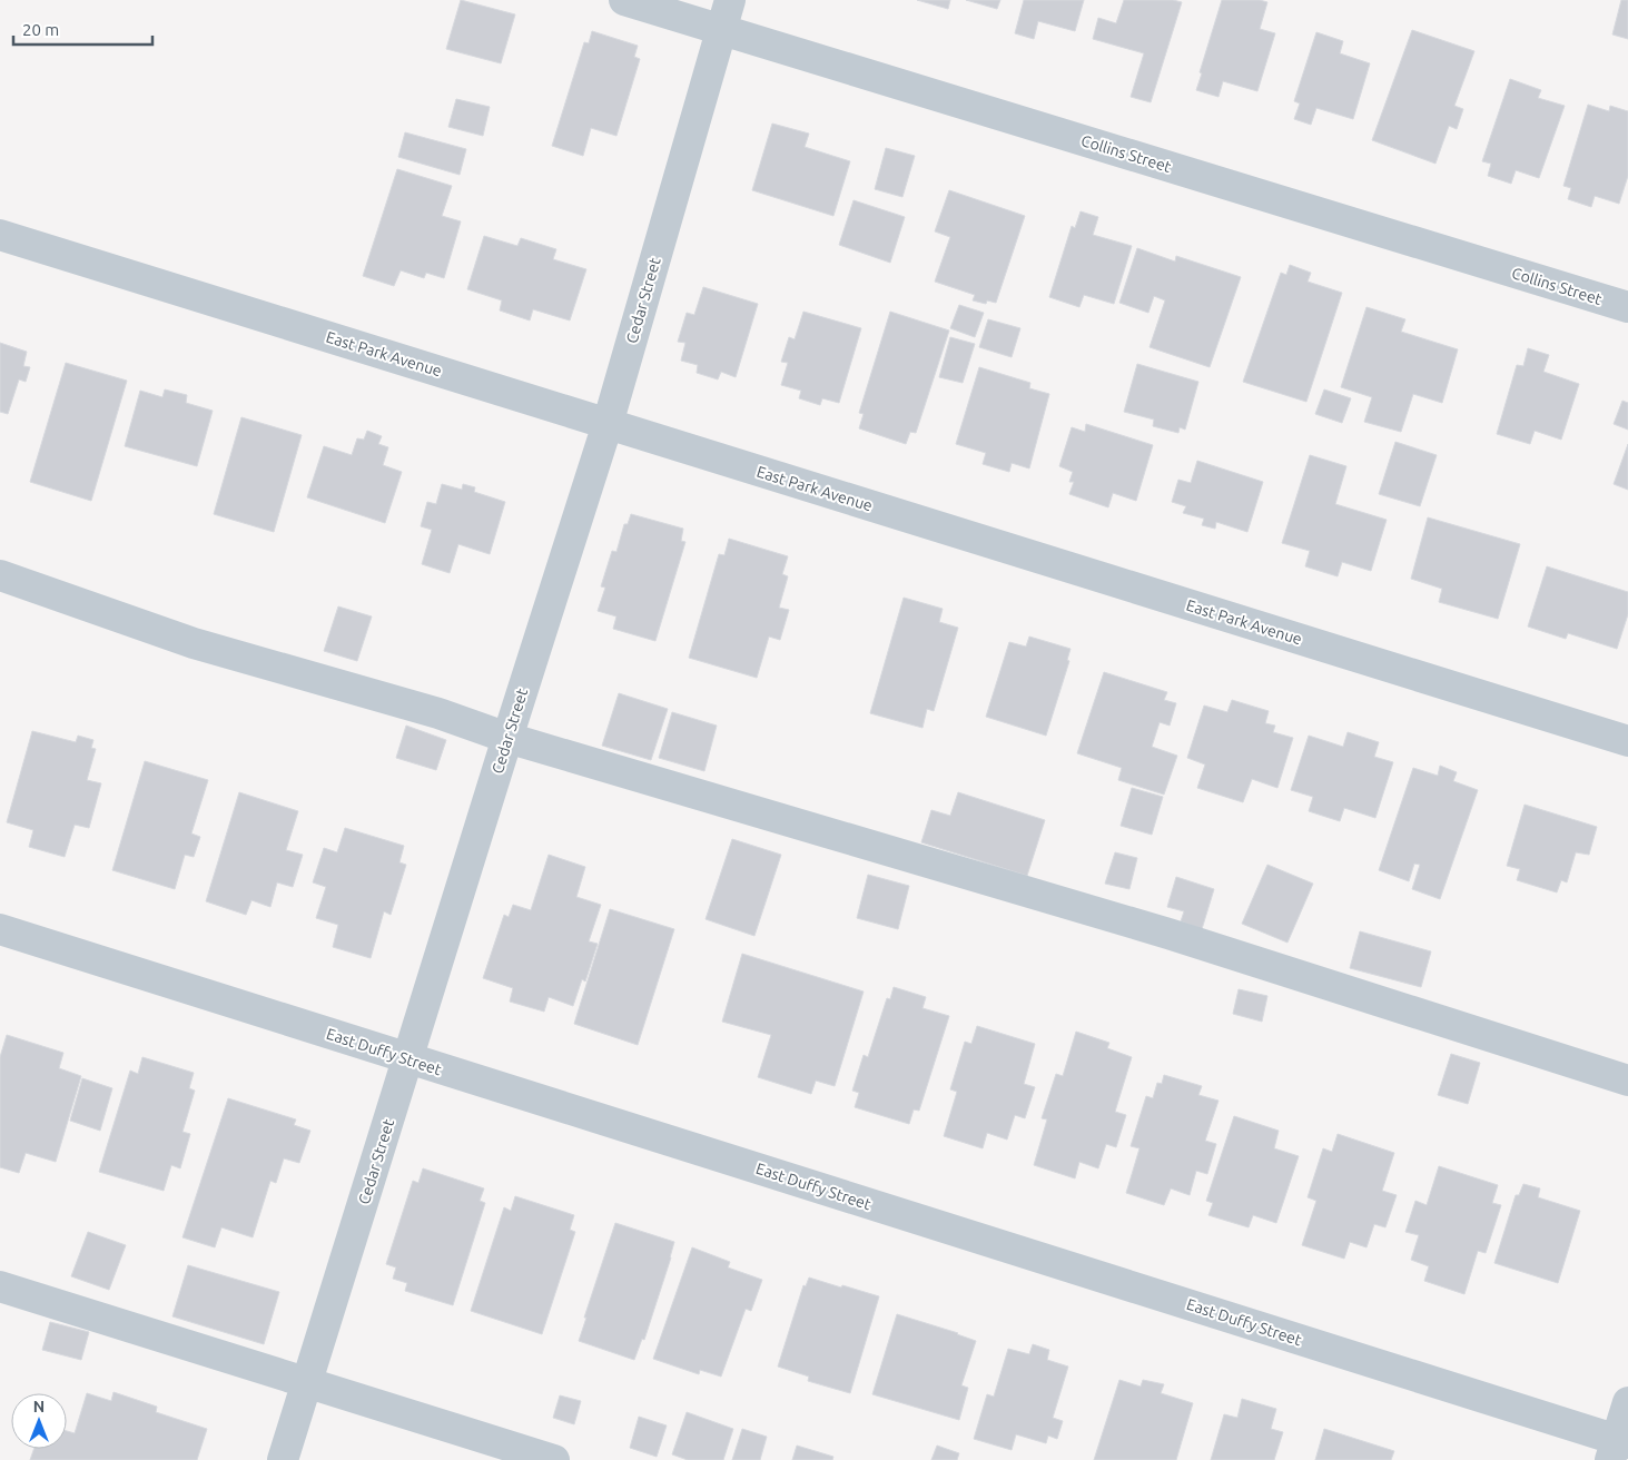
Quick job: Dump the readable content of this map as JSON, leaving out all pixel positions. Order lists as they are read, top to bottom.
{
  "streets": {
    "street": [
      "Collins Street",
      "Cedar Street",
      "East Park Avenue",
      "East Duffy Street"
    ]
  },
  "crossings": [
    ["Collins Street", "Cedar Street"],
    ["Cedar Street", "East Park Avenue"],
    ["Cedar Street", "East Duffy Street"]
  ],
  "scale_bar": "20 m",
  "north": "top"
}
